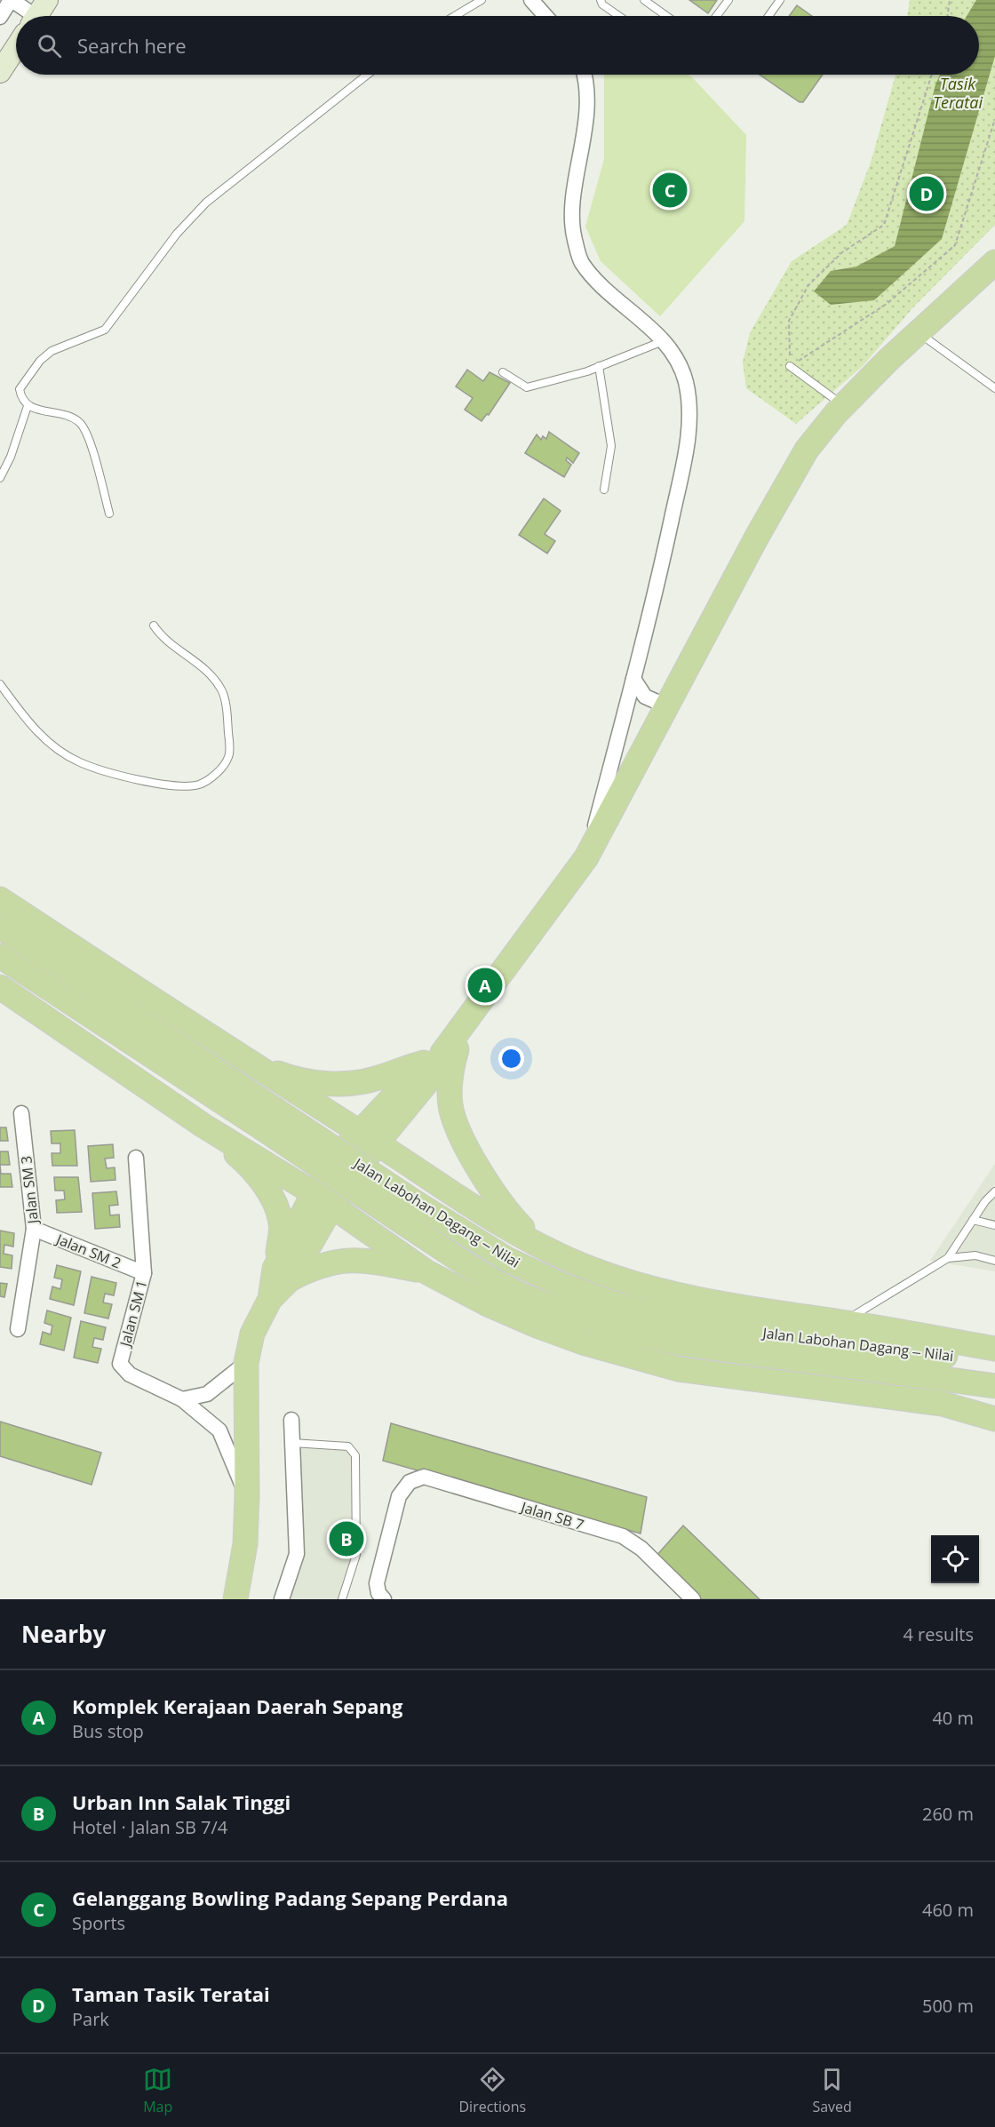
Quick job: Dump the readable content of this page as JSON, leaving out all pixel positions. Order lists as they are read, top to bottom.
{
  "streets": {
    "main road": ["Jalan Labohan Dagang ‒ Nilai"],
    "street": [
      "Jalan SM 3",
      "Jalan SM 2",
      "Jalan SM 1",
      "Jalan SB 7"
    ]
  },
  "crossings": [
    ["Jalan SM 3", "Jalan SM 2"],
    ["Jalan SM 2", "Jalan SM 1"]
  ],
  "water": ["Tasik Teratai"],
  "page": {
    "search": "Search here",
    "pins": [
      "C",
      "D",
      "A",
      "B"
    ],
    "heading": ["Nearby", "4 results"],
    "list": [
      {
        "mark": "A",
        "name": "Komplek Kerajaan Daerah Sepang",
        "note": "Bus stop",
        "value": "40 m"
      },
      {
        "mark": "B",
        "name": "Urban Inn Salak Tinggi",
        "note": "Hotel · Jalan SB 7/4",
        "value": "260 m"
      },
      {
        "mark": "C",
        "name": "Gelanggang Bowling Padang Sepang Perdana",
        "note": "Sports",
        "value": "460 m"
      },
      {
        "mark": "D",
        "name": "Taman Tasik Teratai",
        "note": "Park",
        "value": "500 m"
      }
    ],
    "nav": ["Map", "Directions", "Saved"]
  }
}
